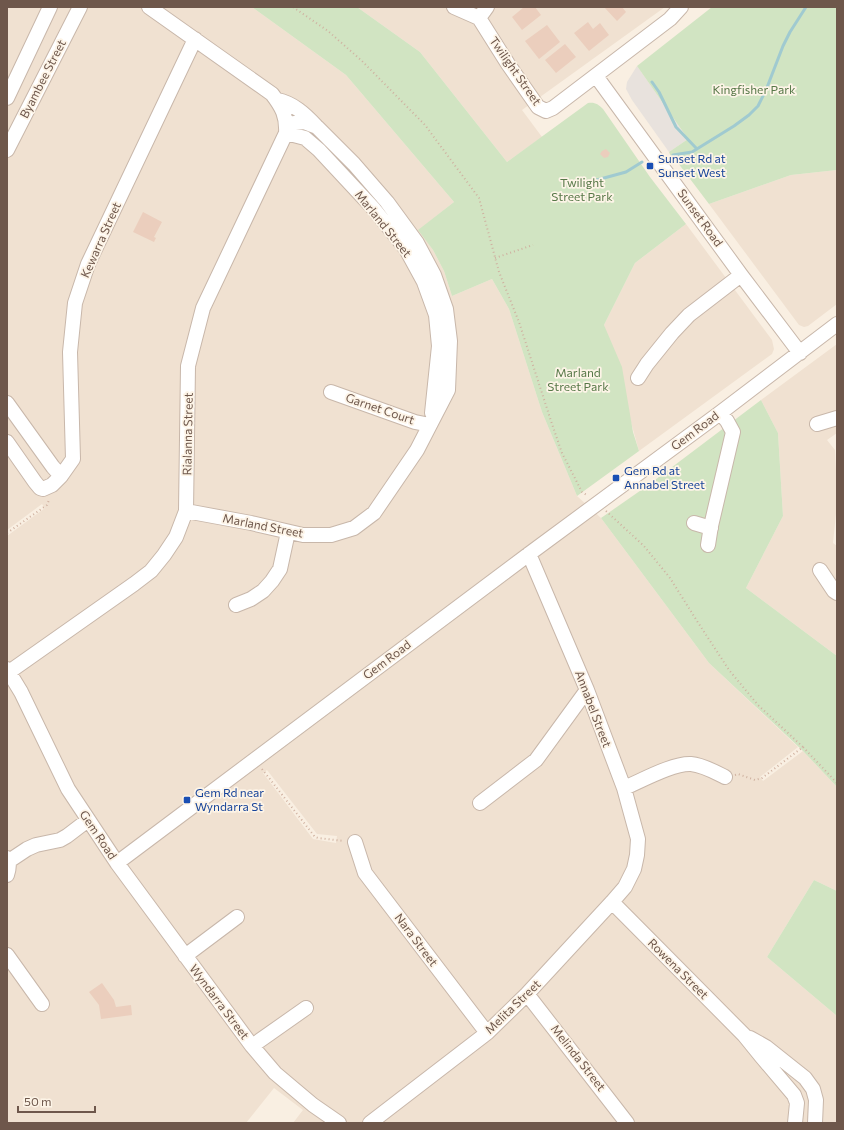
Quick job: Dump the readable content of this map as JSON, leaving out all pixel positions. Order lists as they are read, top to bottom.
{
  "streets": {
    "street": [
      "Twilight Street",
      "Byambee Street",
      "Sunset Road",
      "Marland Street",
      "Kewarra Street",
      "Garnet Court",
      "Gem Road",
      "Rialanna Street",
      "Annabel Street",
      "Nara Street",
      "Rowena Street",
      "Wyndarra Street",
      "Melita Street",
      "Melinda Street"
    ]
  },
  "crossings": [
    ["Twilight Street", "Sunset Road"],
    ["Sunset Road", "Gem Road"],
    ["Marland Street", "Kewarra Street"],
    ["Marland Street", "Garnet Court"],
    ["Marland Street", "Rialanna Street"],
    ["Gem Road", "Rialanna Street"],
    ["Gem Road", "Annabel Street"],
    ["Gem Road", "Wyndarra Street"],
    ["Annabel Street", "Melita Street"],
    ["Nara Street", "Melita Street"],
    ["Rowena Street", "Melita Street"],
    ["Melita Street", "Melinda Street"]
  ],
  "parks": ["Kingfisher Park", "Twilight Street Park", "Marland Street Park"],
  "places": {
    "transit": ["Sunset Rd at Sunset West", "Gem Rd at Annabel Street", "Gem Rd near Wyndarra St"]
  },
  "scale_bar": "50 m"
}
